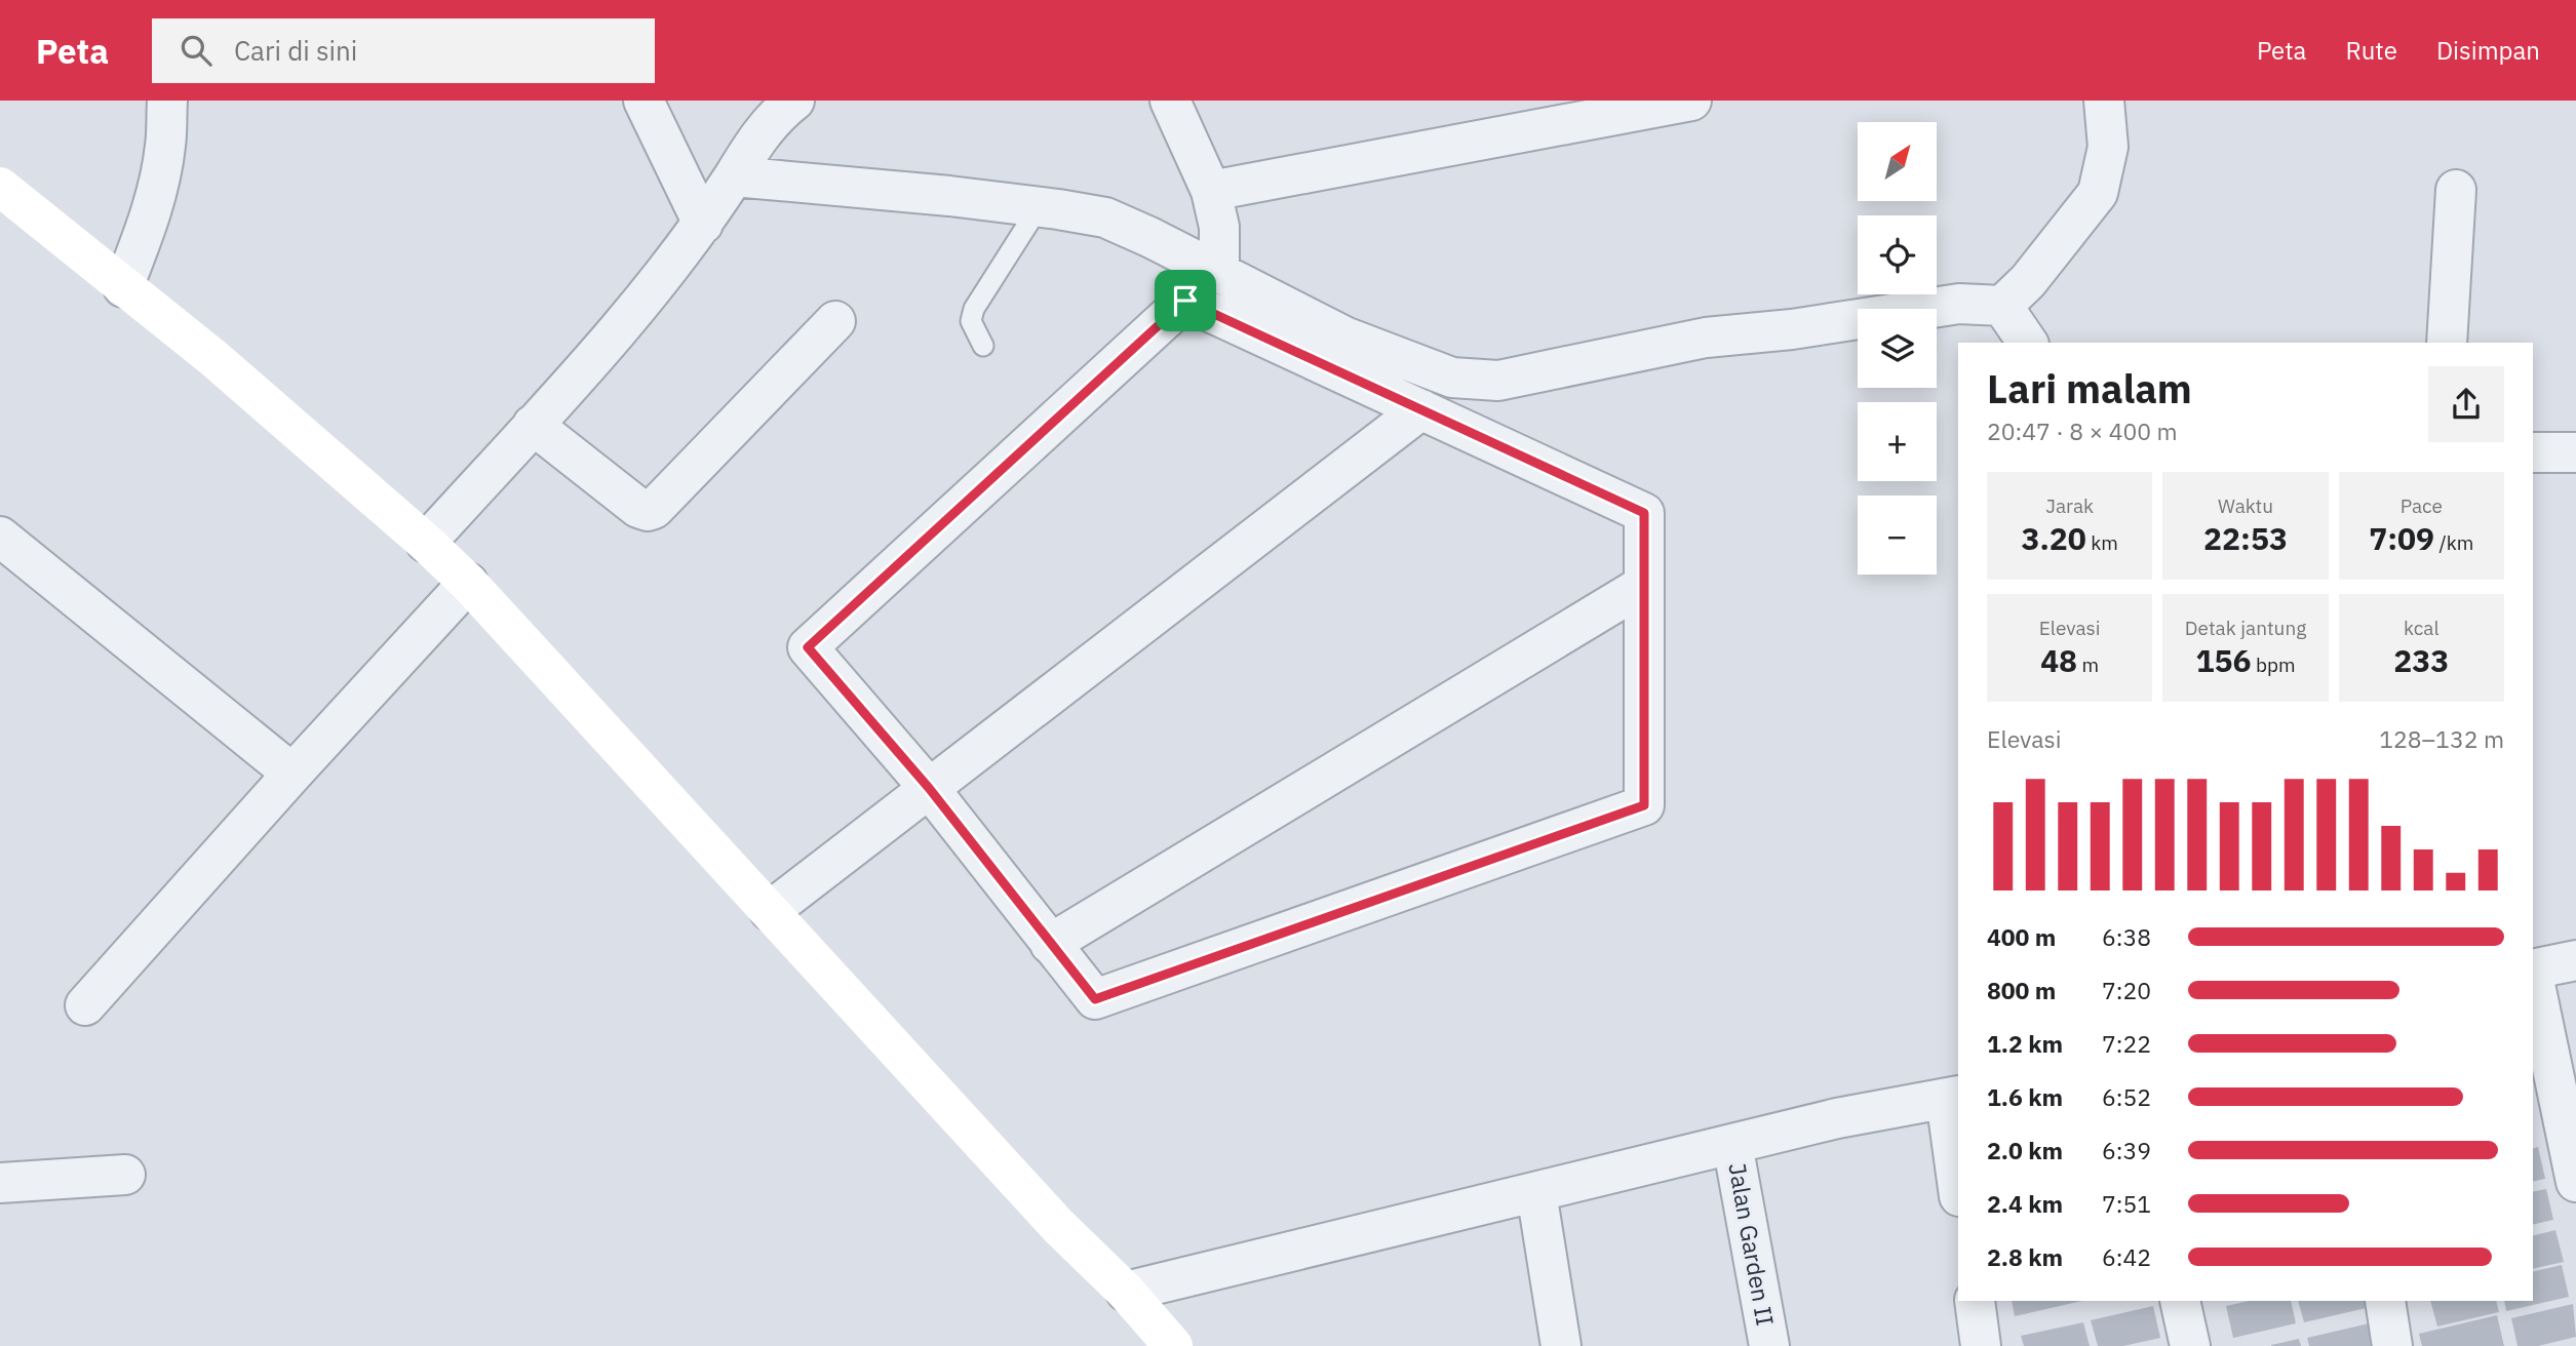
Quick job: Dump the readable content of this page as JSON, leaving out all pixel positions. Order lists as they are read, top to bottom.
{
  "streets": {
    "street": ["Jalan Garden II"]
  },
  "north": "top right",
  "page": {
    "header": "Peta",
    "search": "Cari di sini",
    "nav": ["Peta", "Rute", "Disimpan"],
    "map_buttons": ["+", "−"],
    "heading": ["Lari malam", "20:47 · 8 × 400 m"],
    "stats": [
      ["Jarak", "3.20 km"],
      ["Waktu", "22:53"],
      ["Pace", "7:09 /km"],
      ["Elevasi", "48 m"],
      ["Detak jantung", "156 bpm"],
      ["kcal", "233"]
    ],
    "chart": ["Elevasi", "128–132 m"],
    "list": [
      {
        "name": "400 m",
        "note": "6:38"
      },
      {
        "name": "800 m",
        "note": "7:20"
      },
      {
        "name": "1.2 km",
        "note": "7:22"
      },
      {
        "name": "1.6 km",
        "note": "6:52"
      },
      {
        "name": "2.0 km",
        "note": "6:39"
      },
      {
        "name": "2.4 km",
        "note": "7:51"
      },
      {
        "name": "2.8 km",
        "note": "6:42"
      }
    ]
  }
}
